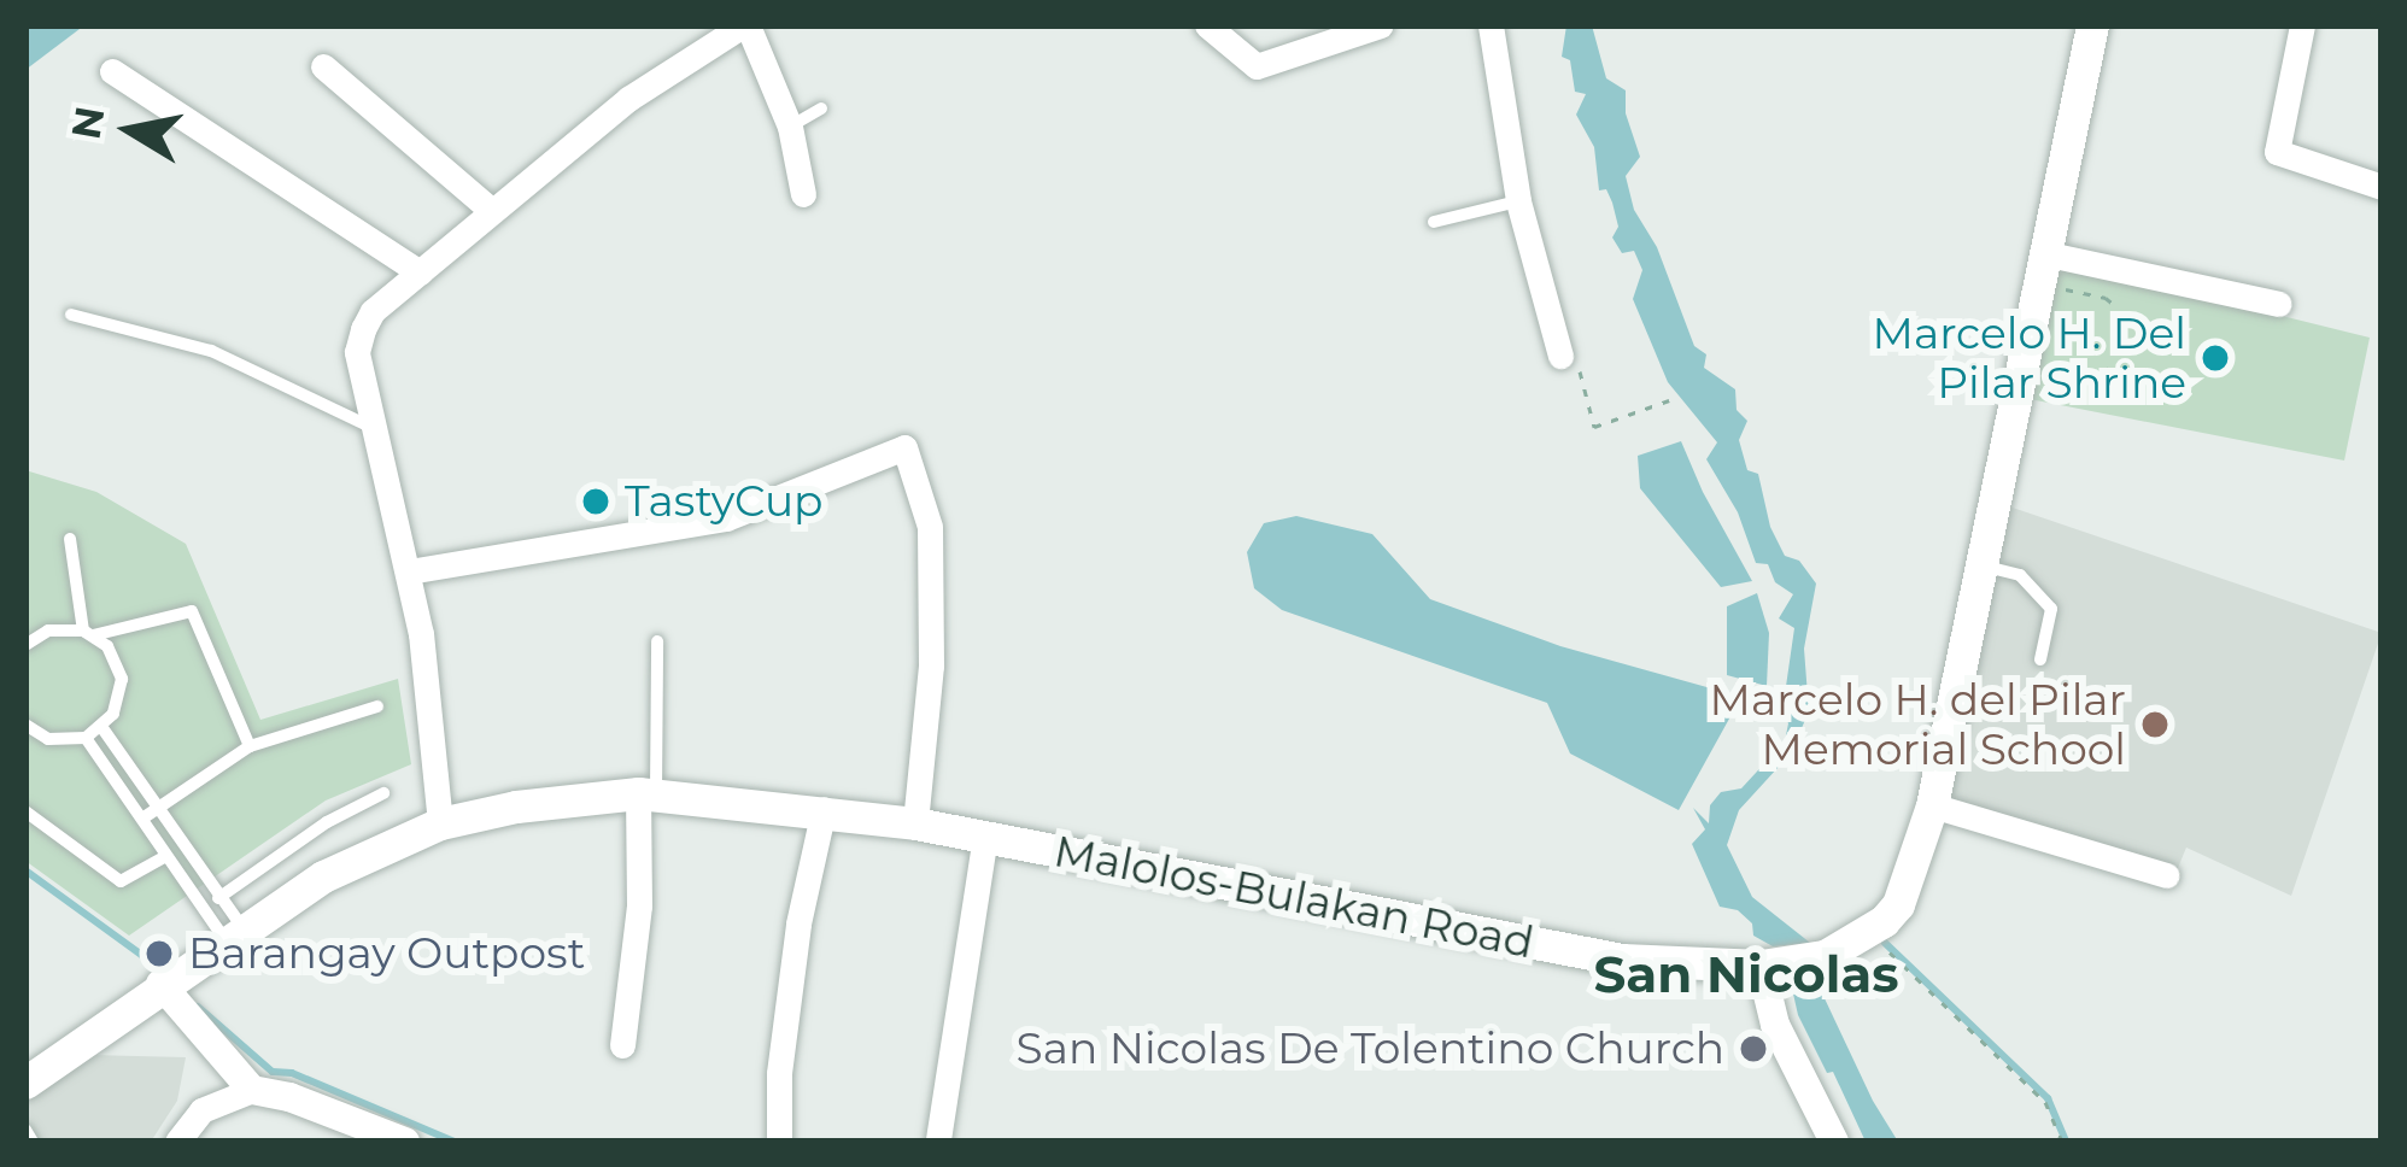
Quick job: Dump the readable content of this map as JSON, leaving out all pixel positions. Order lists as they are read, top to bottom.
{
  "streets": {
    "main road": ["Malolos-Bulakan Road"]
  },
  "districts": ["San Nicolas"],
  "places": [
    "Marcelo H. Del Pilar Shrine",
    "TastyCup",
    "Marcelo H. del Pilar Memorial School",
    "Barangay Outpost",
    "San Nicolas De Tolentino Church"
  ],
  "north": "left"
}
